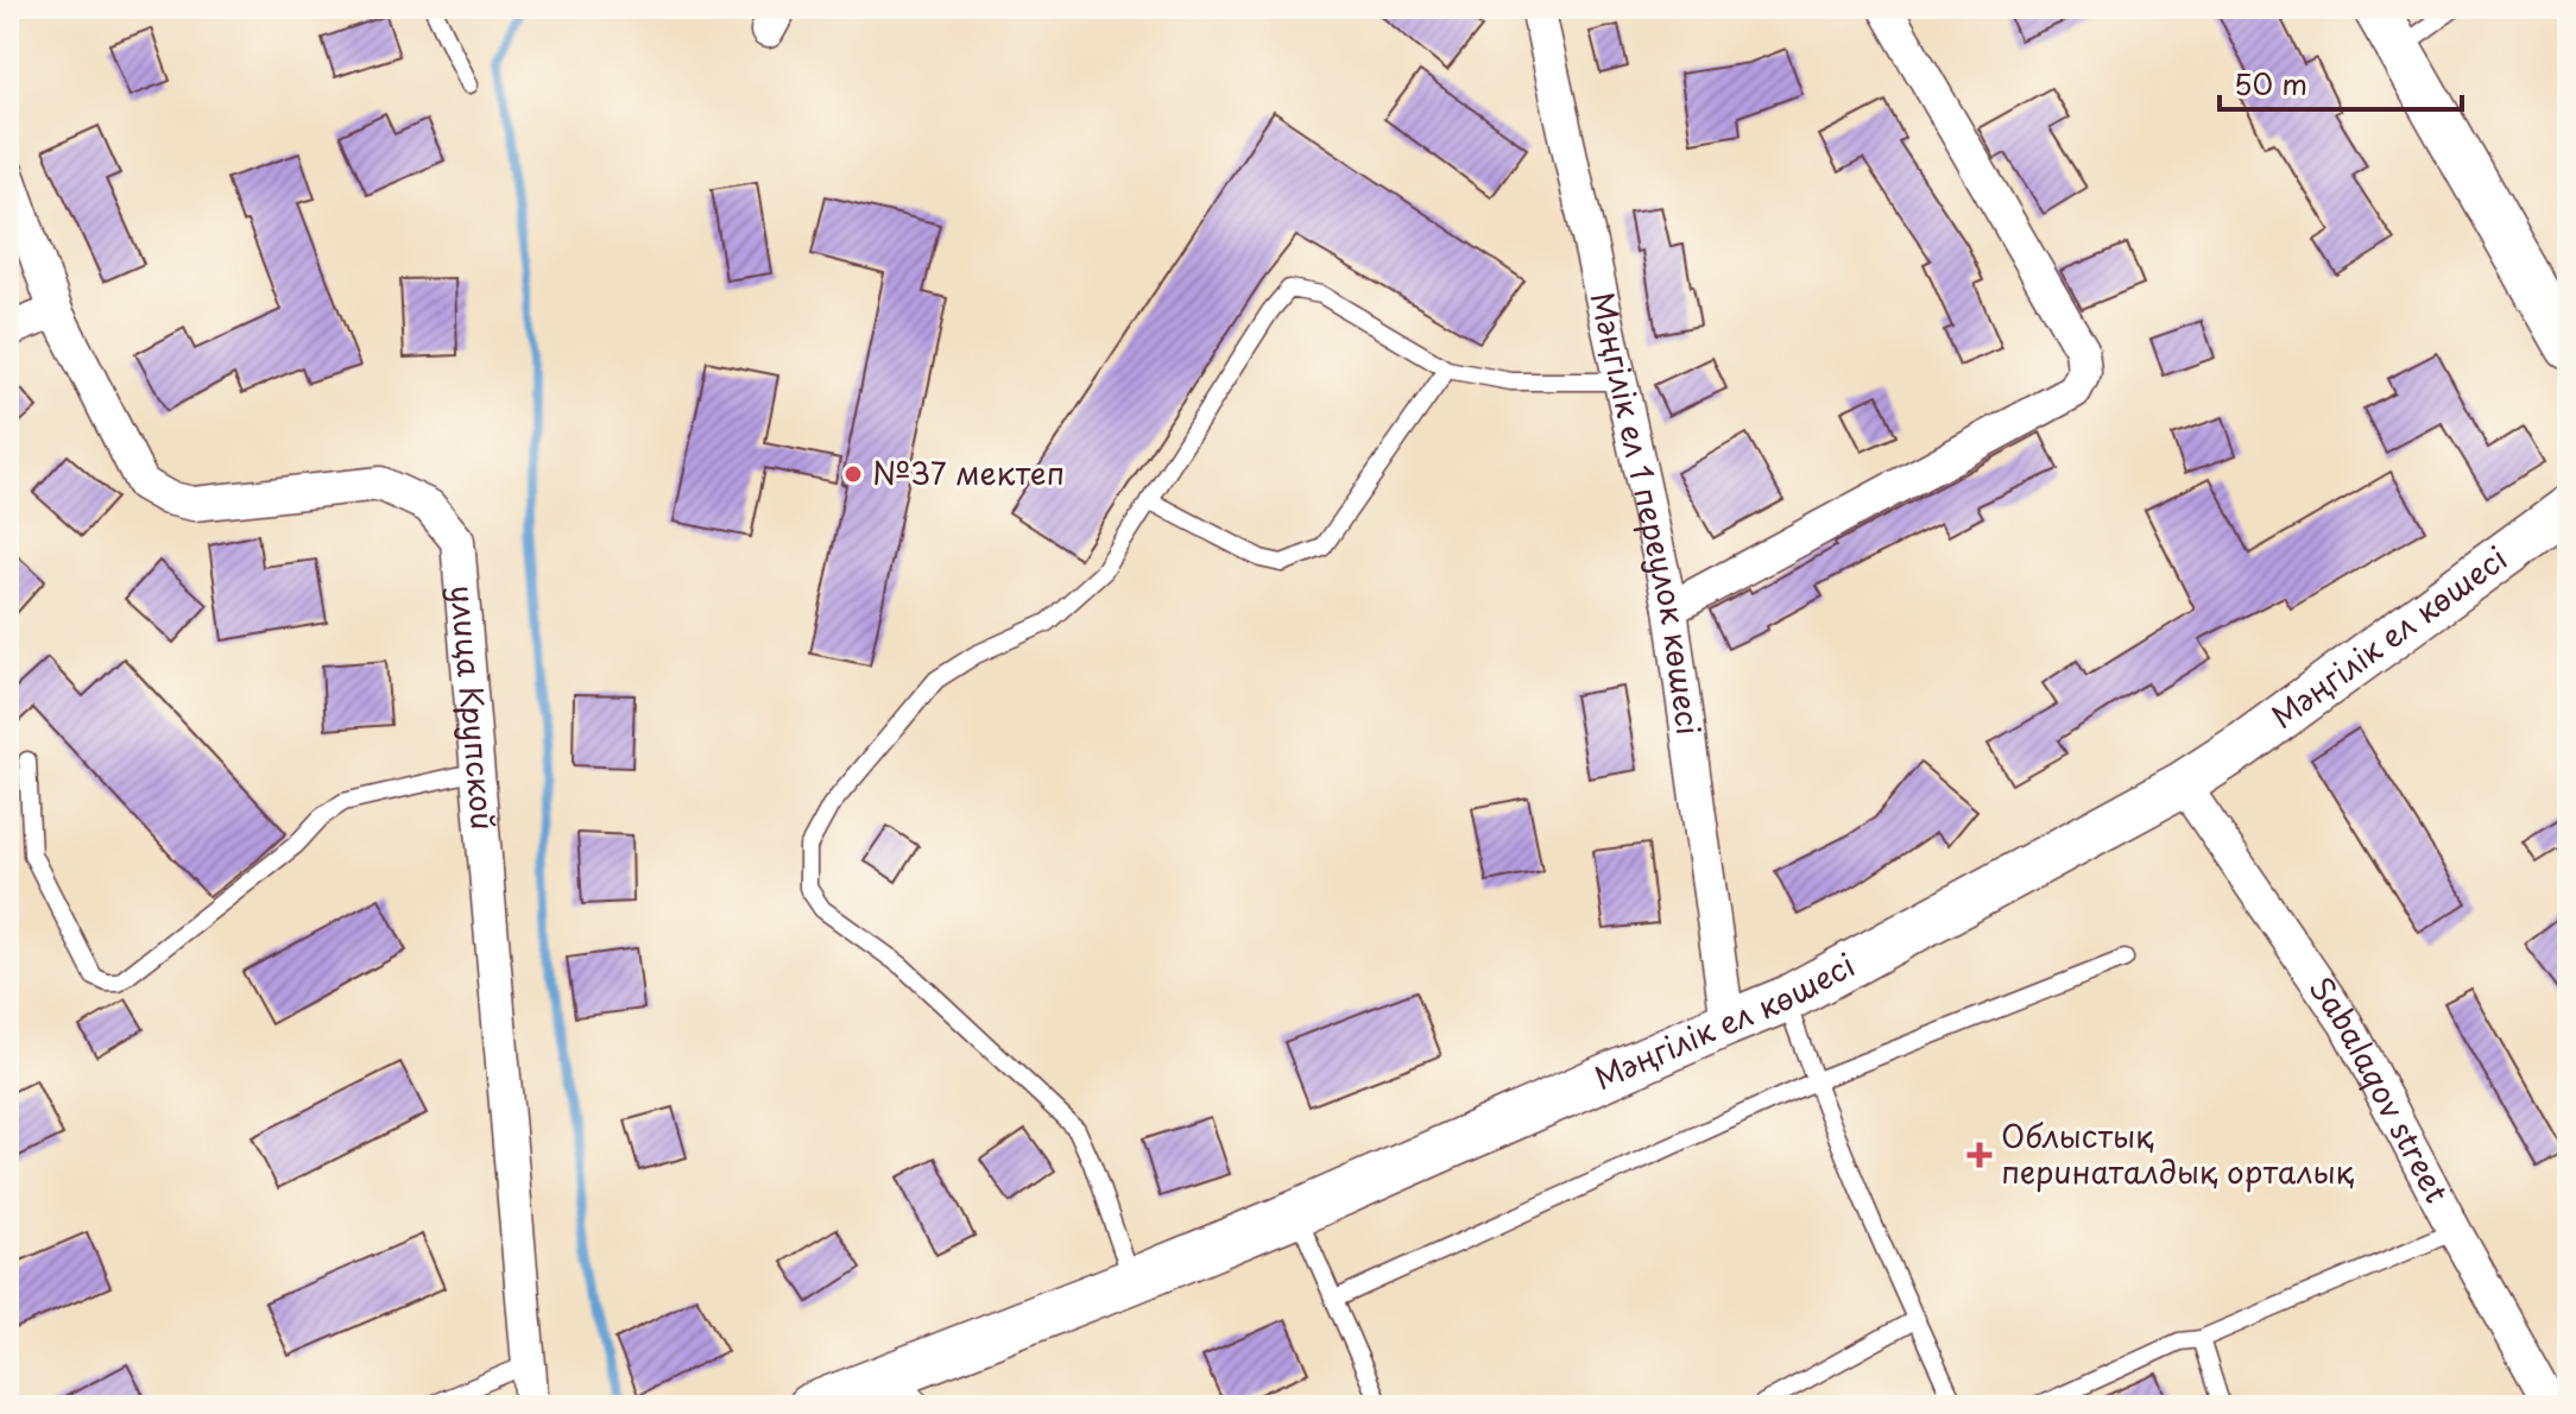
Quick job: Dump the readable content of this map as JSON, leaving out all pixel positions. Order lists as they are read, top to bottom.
{
  "streets": {
    "street": [
      "Мәңгілік ел 1 переулок көшесі",
      "Мәңгілік ел көшесі",
      "улица Крупской",
      "Sabalaqov street"
    ]
  },
  "crossings": [
    ["Мәңгілік ел 1 переулок көшесі", "Мәңгілік ел көшесі"],
    ["Мәңгілік ел көшесі", "Sabalaqov street"]
  ],
  "places": {
    "other": ["№37 мектеп"],
    "health": ["Облыстық перинаталдық орталық"]
  },
  "scale_bar": "50 m"
}
